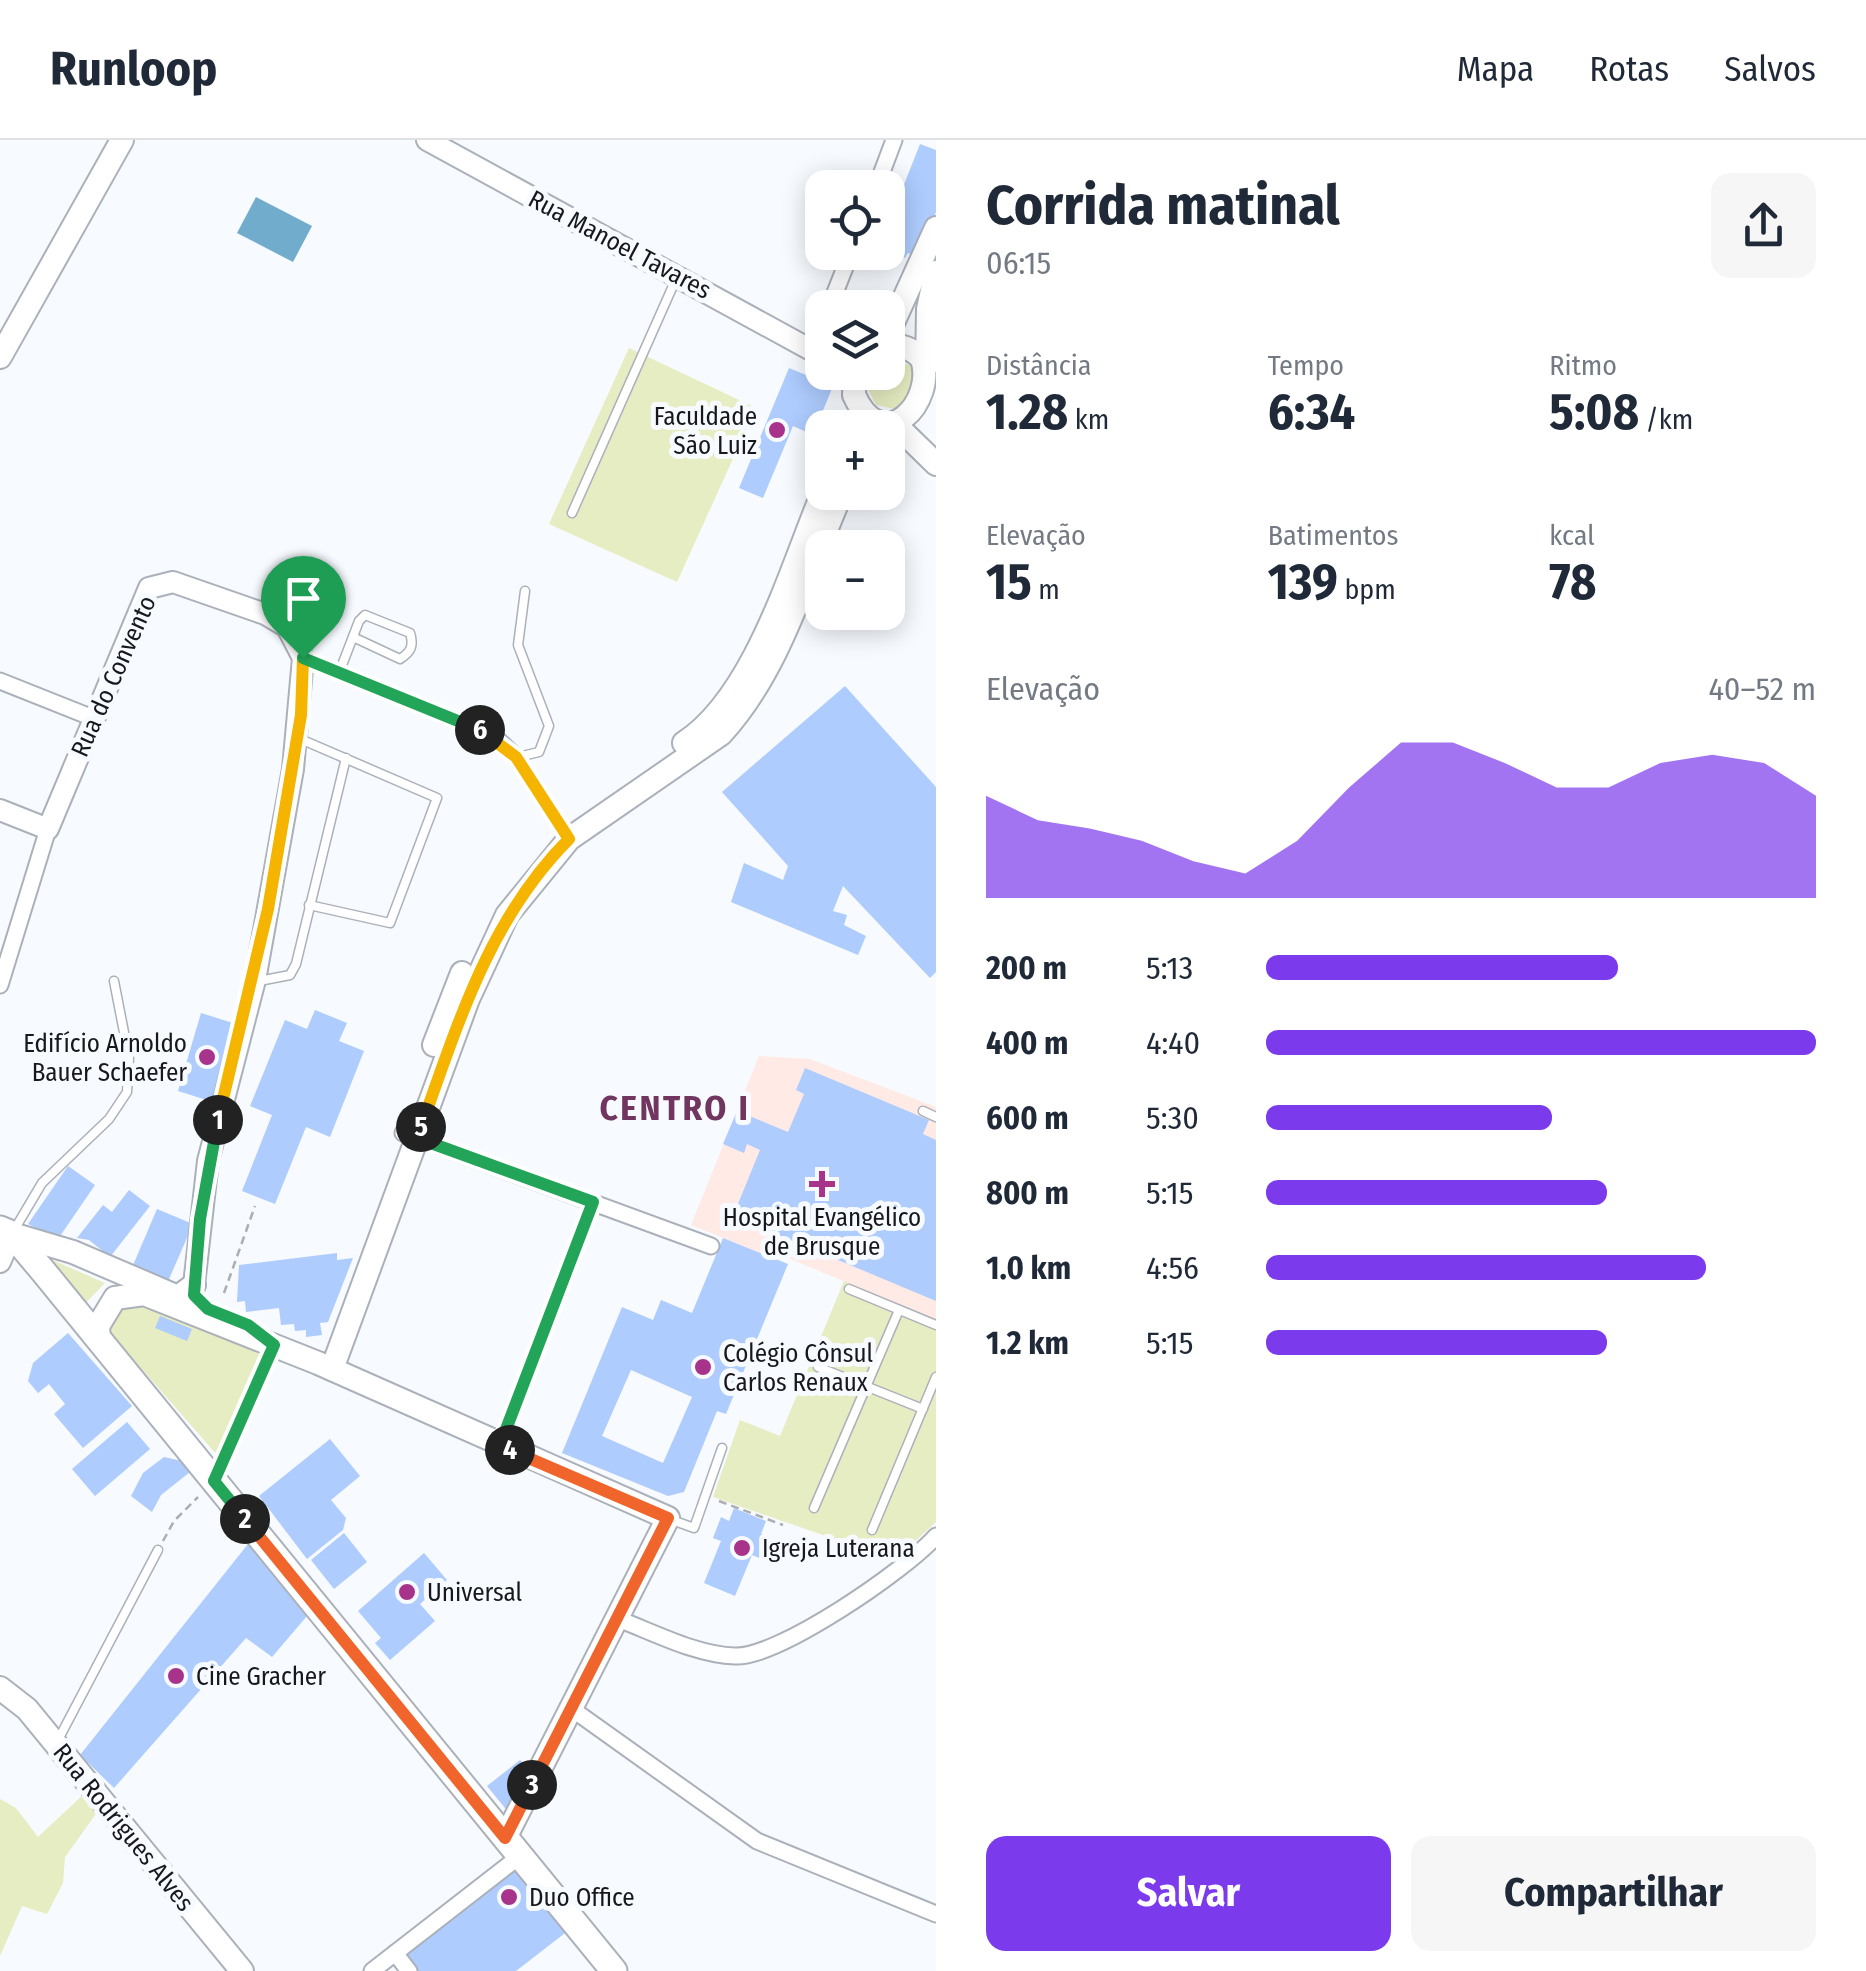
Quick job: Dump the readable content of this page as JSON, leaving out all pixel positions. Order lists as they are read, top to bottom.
{
  "streets": {
    "main road": ["Rua Rodrigues Alves"],
    "street": ["Rua Manoel Tavares", "Rua do Convento"]
  },
  "districts": ["CENTRO I"],
  "places": {
    "other": [
      "Faculdade São Luiz",
      "Edifício Arnoldo Bauer Schaefer",
      "Colégio Cônsul Carlos Renaux",
      "Igreja Luterana",
      "Universal",
      "Cine Gracher",
      "Duo Office"
    ],
    "health": ["Hospital Evangélico de Brusque"]
  },
  "page": {
    "header": "Runloop",
    "nav": ["Mapa", "Rotas", "Salvos"],
    "heading": ["Corrida matinal", "06:15"],
    "map_buttons": ["+", "−"],
    "stats": [
      ["Distância", "1.28 km"],
      ["Tempo", "6:34"],
      ["Ritmo", "5:08 /km"],
      ["Elevação", "15 m"],
      ["Batimentos", "139 bpm"],
      ["kcal", "78"]
    ],
    "chart": ["Elevação", "40–52 m"],
    "pins": [
      "6",
      "1",
      "5",
      "4",
      "2",
      "3"
    ],
    "list": [
      {
        "name": "200 m",
        "note": "5:13"
      },
      {
        "name": "400 m",
        "note": "4:40"
      },
      {
        "name": "600 m",
        "note": "5:30"
      },
      {
        "name": "800 m",
        "note": "5:15"
      },
      {
        "name": "1.0 km",
        "note": "4:56"
      },
      {
        "name": "1.2 km",
        "note": "5:15"
      }
    ],
    "buttons": ["Salvar", "Compartilhar"]
  }
}
